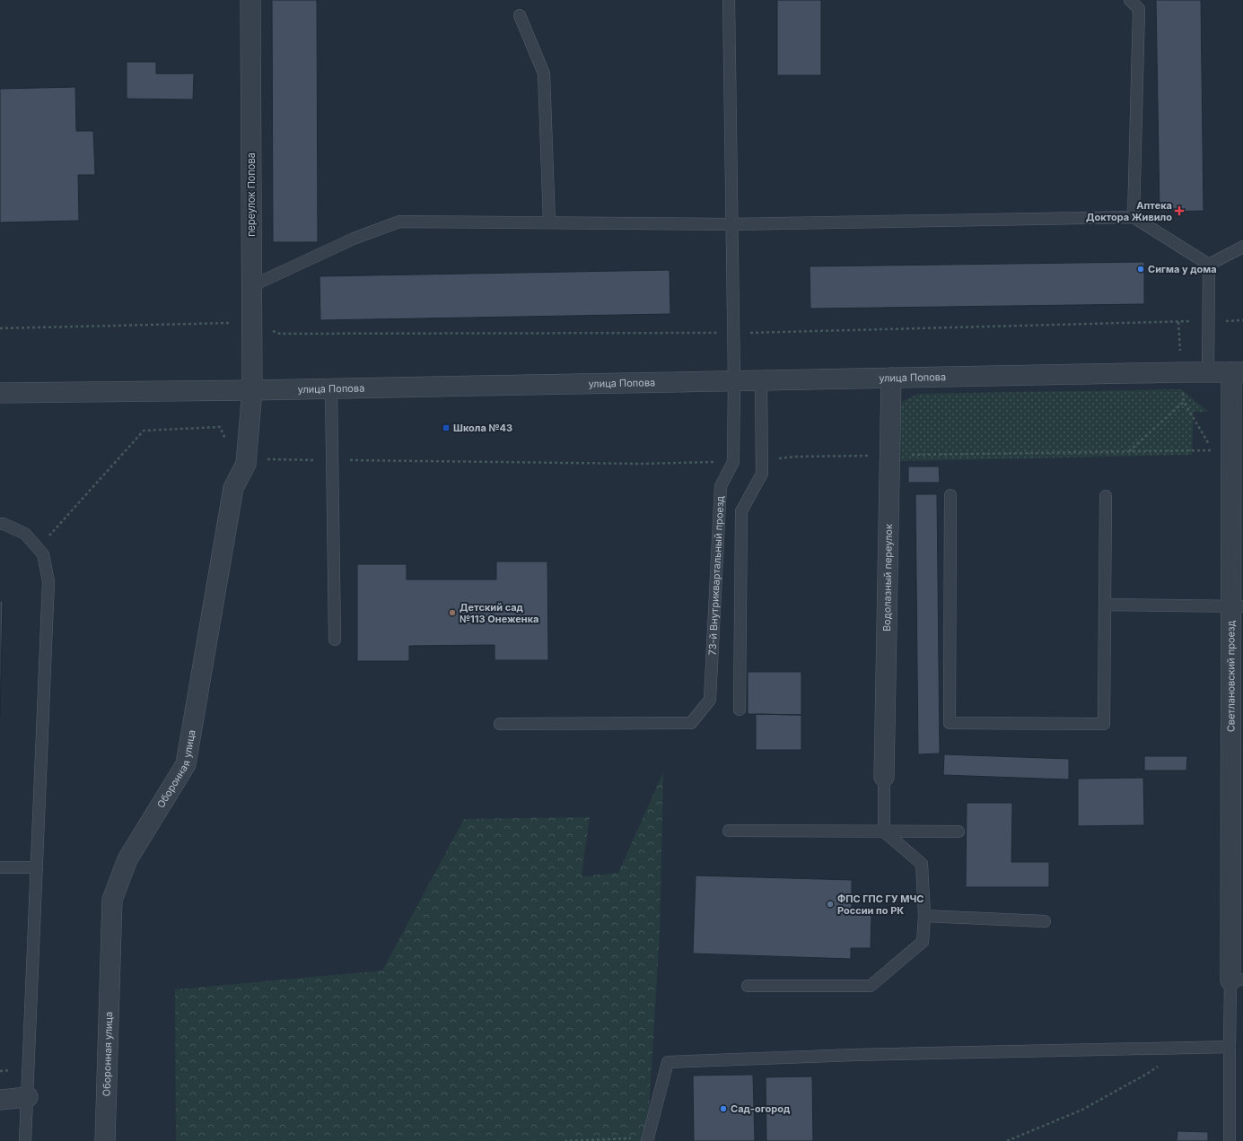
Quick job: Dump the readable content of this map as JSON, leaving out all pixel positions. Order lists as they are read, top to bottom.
{
  "streets": {
    "street": [
      "переулок Попова",
      "улица Попова",
      "Водолазный переулок",
      "Светлановский проезд",
      "Оборонная улица"
    ],
    "lane": ["73-й Внутриквартальный проезд"]
  },
  "crossings": [
    ["переулок Попова", "улица Попова"],
    ["переулок Попова", "Оборонная улица"],
    ["улица Попова", "73-й Внутриквартальный проезд"],
    ["улица Попова", "Водолазный переулок"],
    ["улица Попова", "Светлановский проезд"],
    ["улица Попова", "Оборонная улица"]
  ],
  "places": {
    "health": ["Аптека Доктора Живило"],
    "other": [
      "Сигма у дома",
      "Детский сад №113 Онеженка",
      "ФПС ГПС ГУ МЧС России по РК",
      "Сад-огород"
    ],
    "transit": ["Школа №43"]
  }
}
